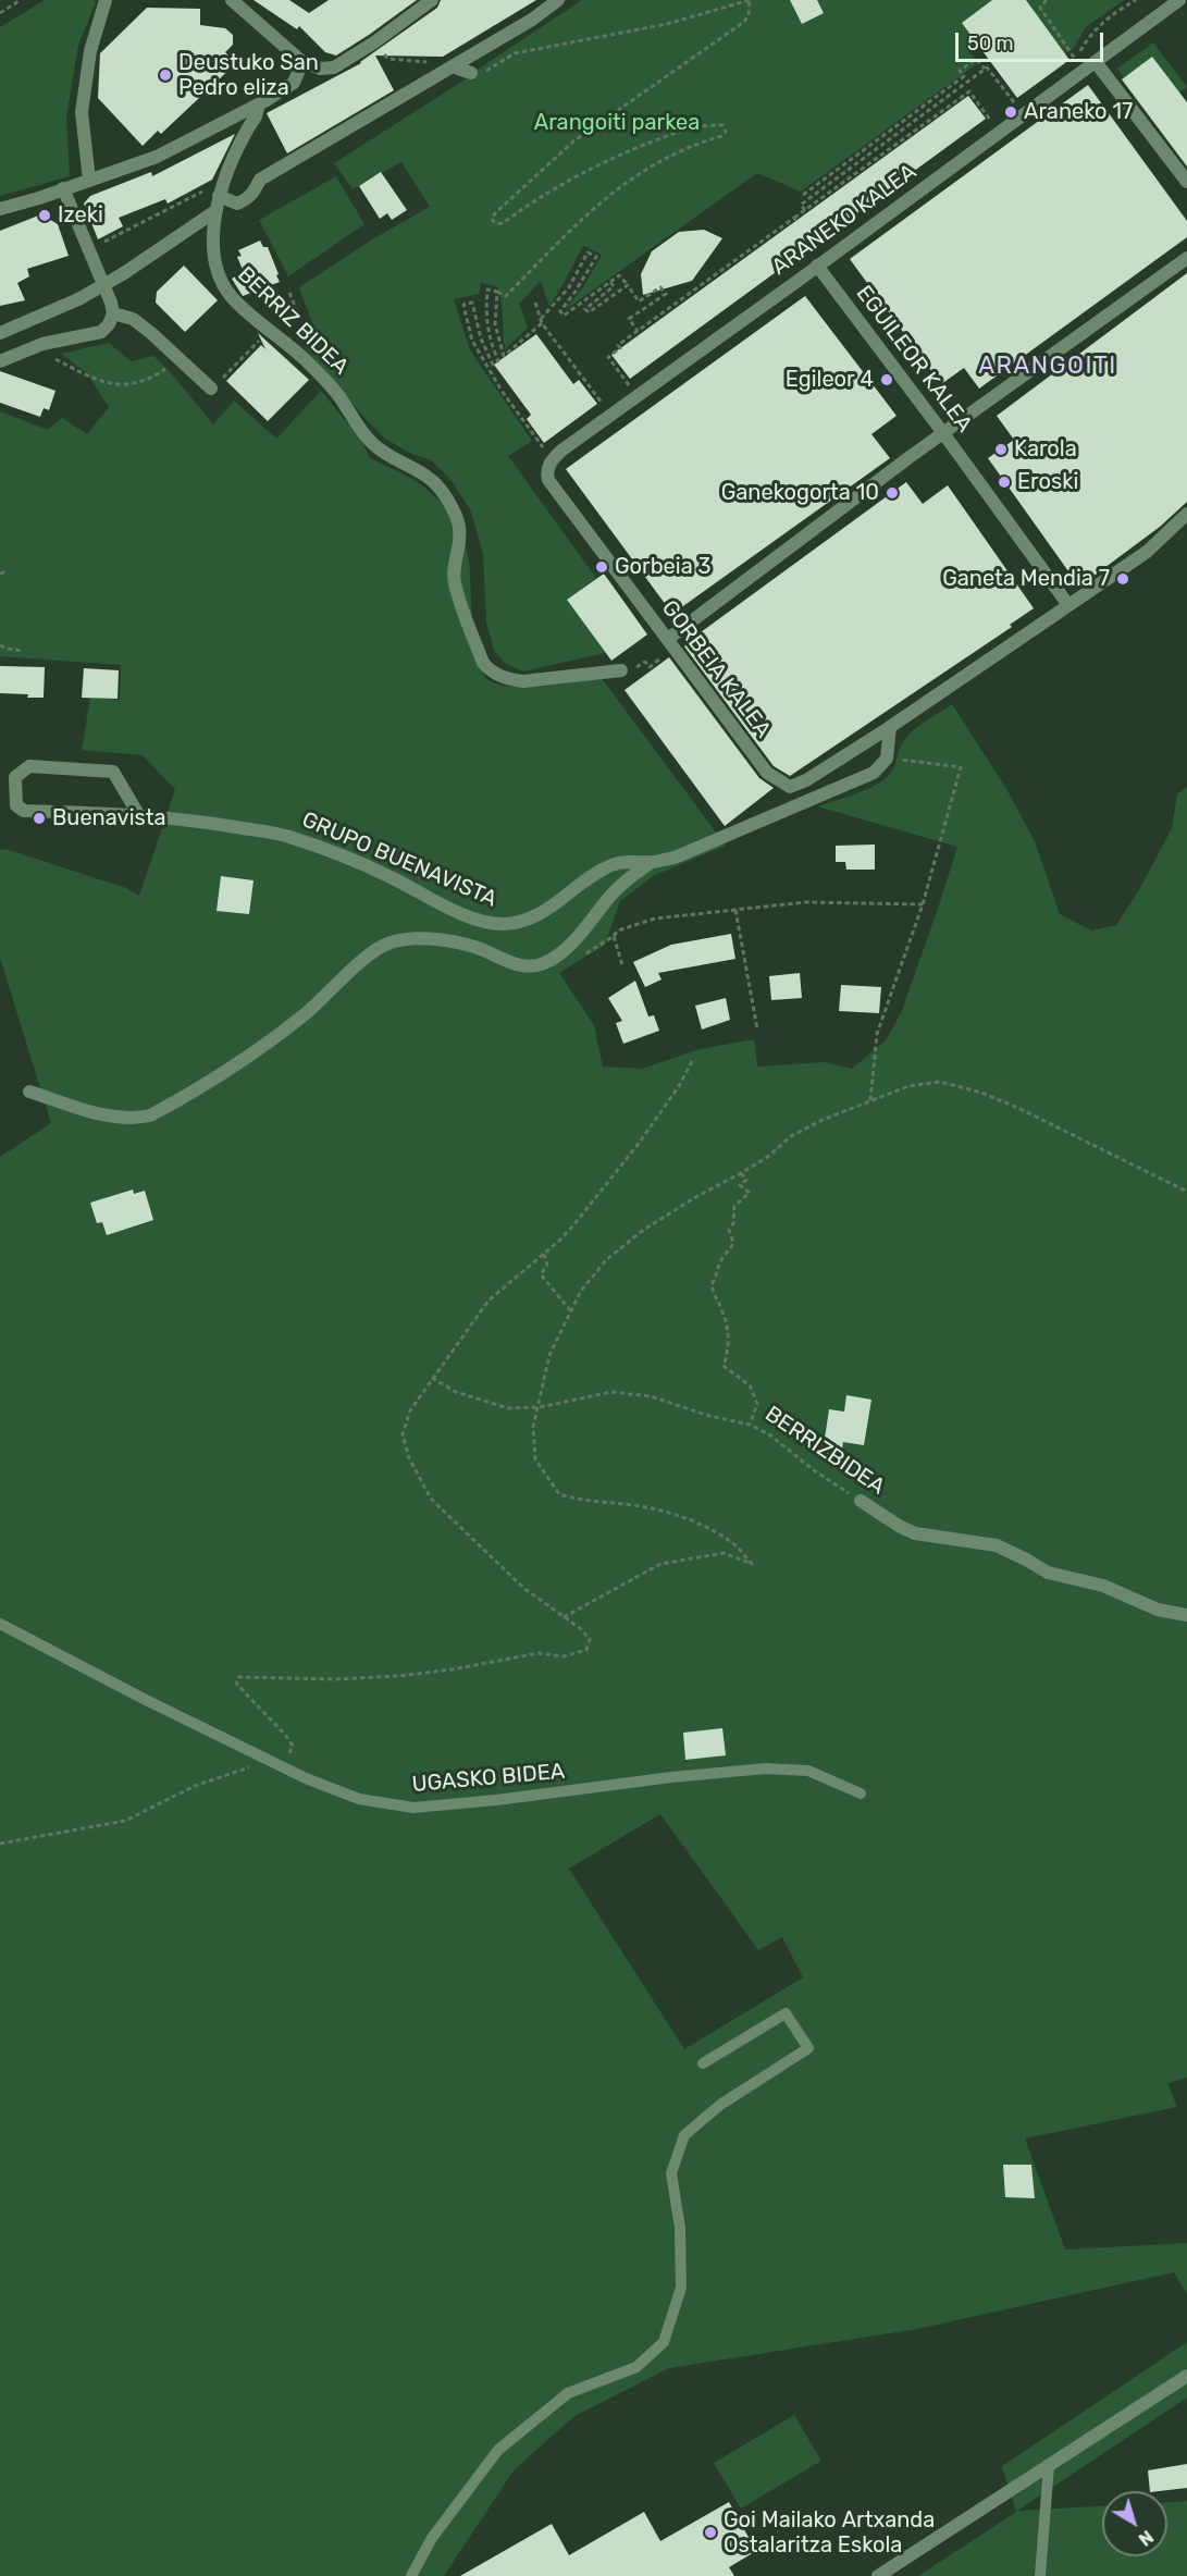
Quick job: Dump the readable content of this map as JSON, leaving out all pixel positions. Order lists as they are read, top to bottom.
{
  "streets": {
    "street": [
      "ARANEKO KALEA",
      "BERRIZ BIDEA",
      "EGUILEOR KALEA",
      "GORBEIA KALEA",
      "GRUPO BUENAVISTA",
      "BERRIZBIDEA"
    ],
    "lane": ["UGASKO BIDEA"]
  },
  "crossings": [
    ["ARANEKO KALEA", "EGUILEOR KALEA"],
    ["ARANEKO KALEA", "GORBEIA KALEA"]
  ],
  "districts": ["ARANGOITI"],
  "parks": ["Arangoiti parkea"],
  "places": [
    "Deustuko San Pedro eliza",
    "Araneko 17",
    "Izeki",
    "Egileor 4",
    "Karola",
    "Eroski",
    "Ganekogorta 10",
    "Gorbeia 3",
    "Ganeta Mendia 7",
    "Buenavista",
    "Goi Mailako Artxanda Ostalaritza Eskola"
  ],
  "scale_bar": "50 m",
  "north": "bottom right"
}
